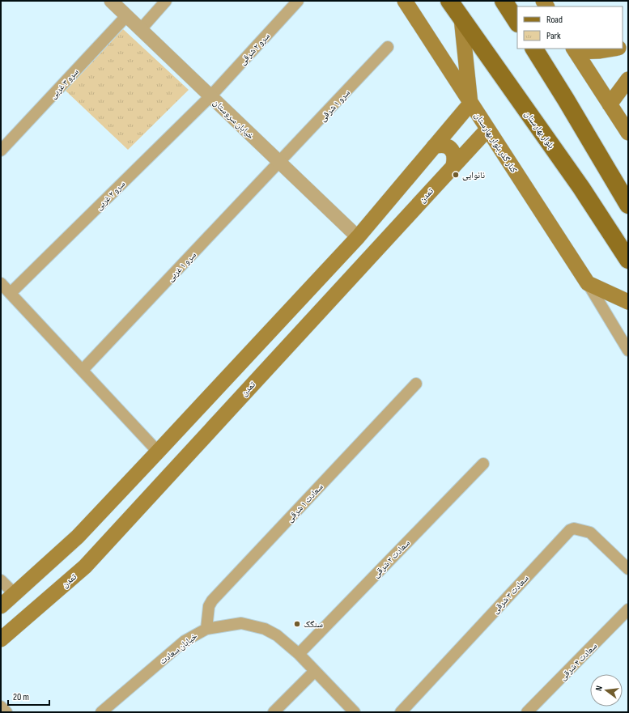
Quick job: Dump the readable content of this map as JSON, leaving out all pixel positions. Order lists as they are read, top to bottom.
{
  "streets": {
    "main road": ["بلوار بهارستان", "کنار گذر بلوار بهارستان", "تمدن"],
    "street": [
      "سرو ۲ شرقی",
      "سرو ۳ غربی",
      "سرو ۱ شرقی",
      "خیابان سروستان",
      "سرو ۲ غربی",
      "سرو ۱ غربی",
      "سعادت ۱ شرقی",
      "سعادت ۲ شرقی",
      "سعادت ۳ شرقی",
      "خیابان سعادت",
      "سعادت ۴ شرقی"
    ]
  },
  "crossings": [
    ["سرو ۲ شرقی", "خیابان سروستان"],
    ["سرو ۲ شرقی", "سرو ۲ غربی"],
    ["سرو ۳ غربی", "خیابان سروستان"],
    ["سرو ۱ شرقی", "خیابان سروستان"],
    ["سرو ۱ شرقی", "سرو ۱ غربی"],
    ["خیابان سروستان", "سرو ۲ غربی"],
    ["خیابان سروستان", "سرو ۱ غربی"],
    ["کنار گذر بلوار بهارستان", "تمدن"],
    ["سعادت ۱ شرقی", "خیابان سعادت"],
    ["سعادت ۲ شرقی", "خیابان سعادت"]
  ],
  "places": ["نانوایی", "سنگک"],
  "legend": ["Road", "Park"],
  "scale_bar": "20 m",
  "north": "left"
}
